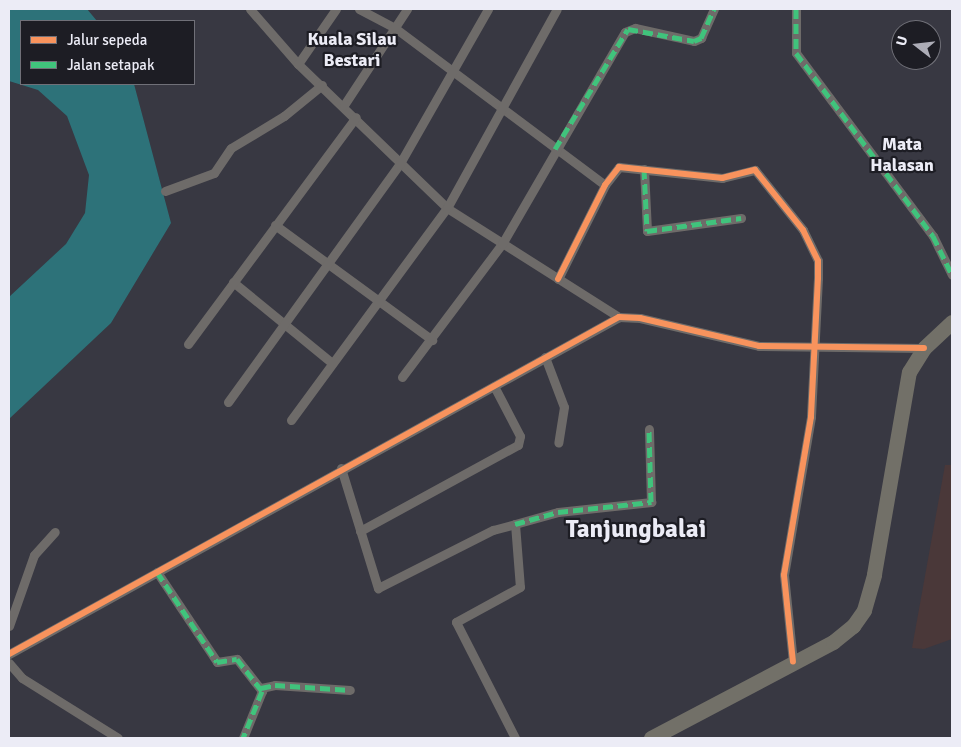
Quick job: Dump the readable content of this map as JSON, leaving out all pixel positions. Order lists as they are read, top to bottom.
{
  "districts": ["Kuala Silau Bestari", "Mata Halasan", "Tanjungbalai"],
  "legend": ["Jalur sepeda", "Jalan setapak"],
  "north": "left"
}
